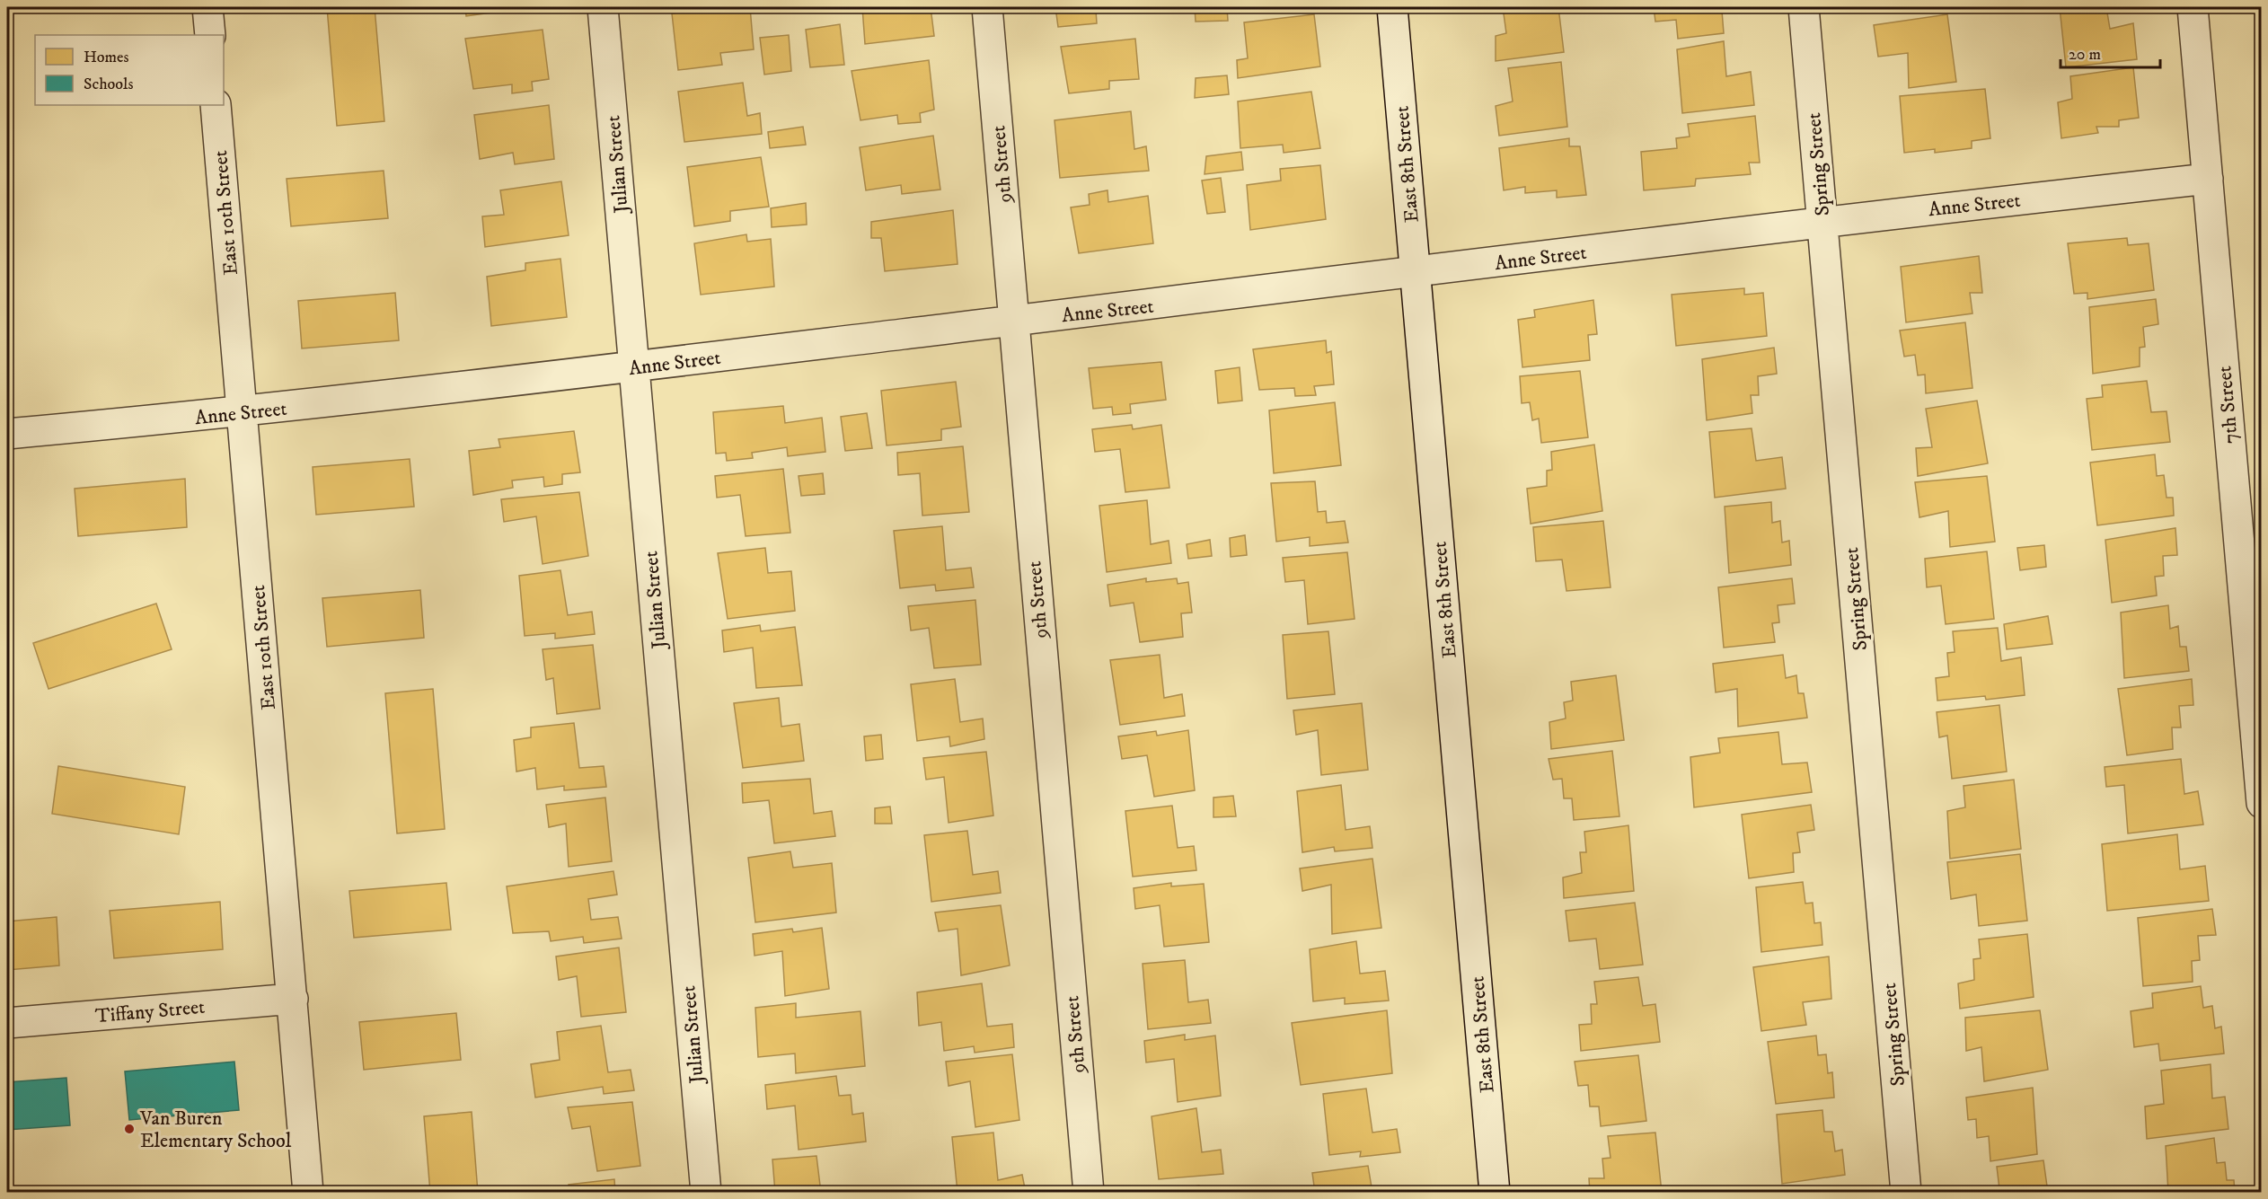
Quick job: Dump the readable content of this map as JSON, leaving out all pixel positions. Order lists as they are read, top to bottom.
{
  "streets": {
    "street": [
      "Julian Street",
      "9th Street",
      "East 8th Street",
      "Spring Street",
      "Anne Street",
      "East 10th Street",
      "7th Street",
      "Tiffany Street"
    ]
  },
  "crossings": [
    ["Julian Street", "Anne Street"],
    ["9th Street", "Anne Street"],
    ["East 8th Street", "Anne Street"],
    ["Spring Street", "Anne Street"],
    ["Anne Street", "East 10th Street"],
    ["Anne Street", "7th Street"],
    ["East 10th Street", "Tiffany Street"]
  ],
  "places": ["Van Buren Elementary School"],
  "legend": ["Homes", "Schools"],
  "scale_bar": "20 m"
}
